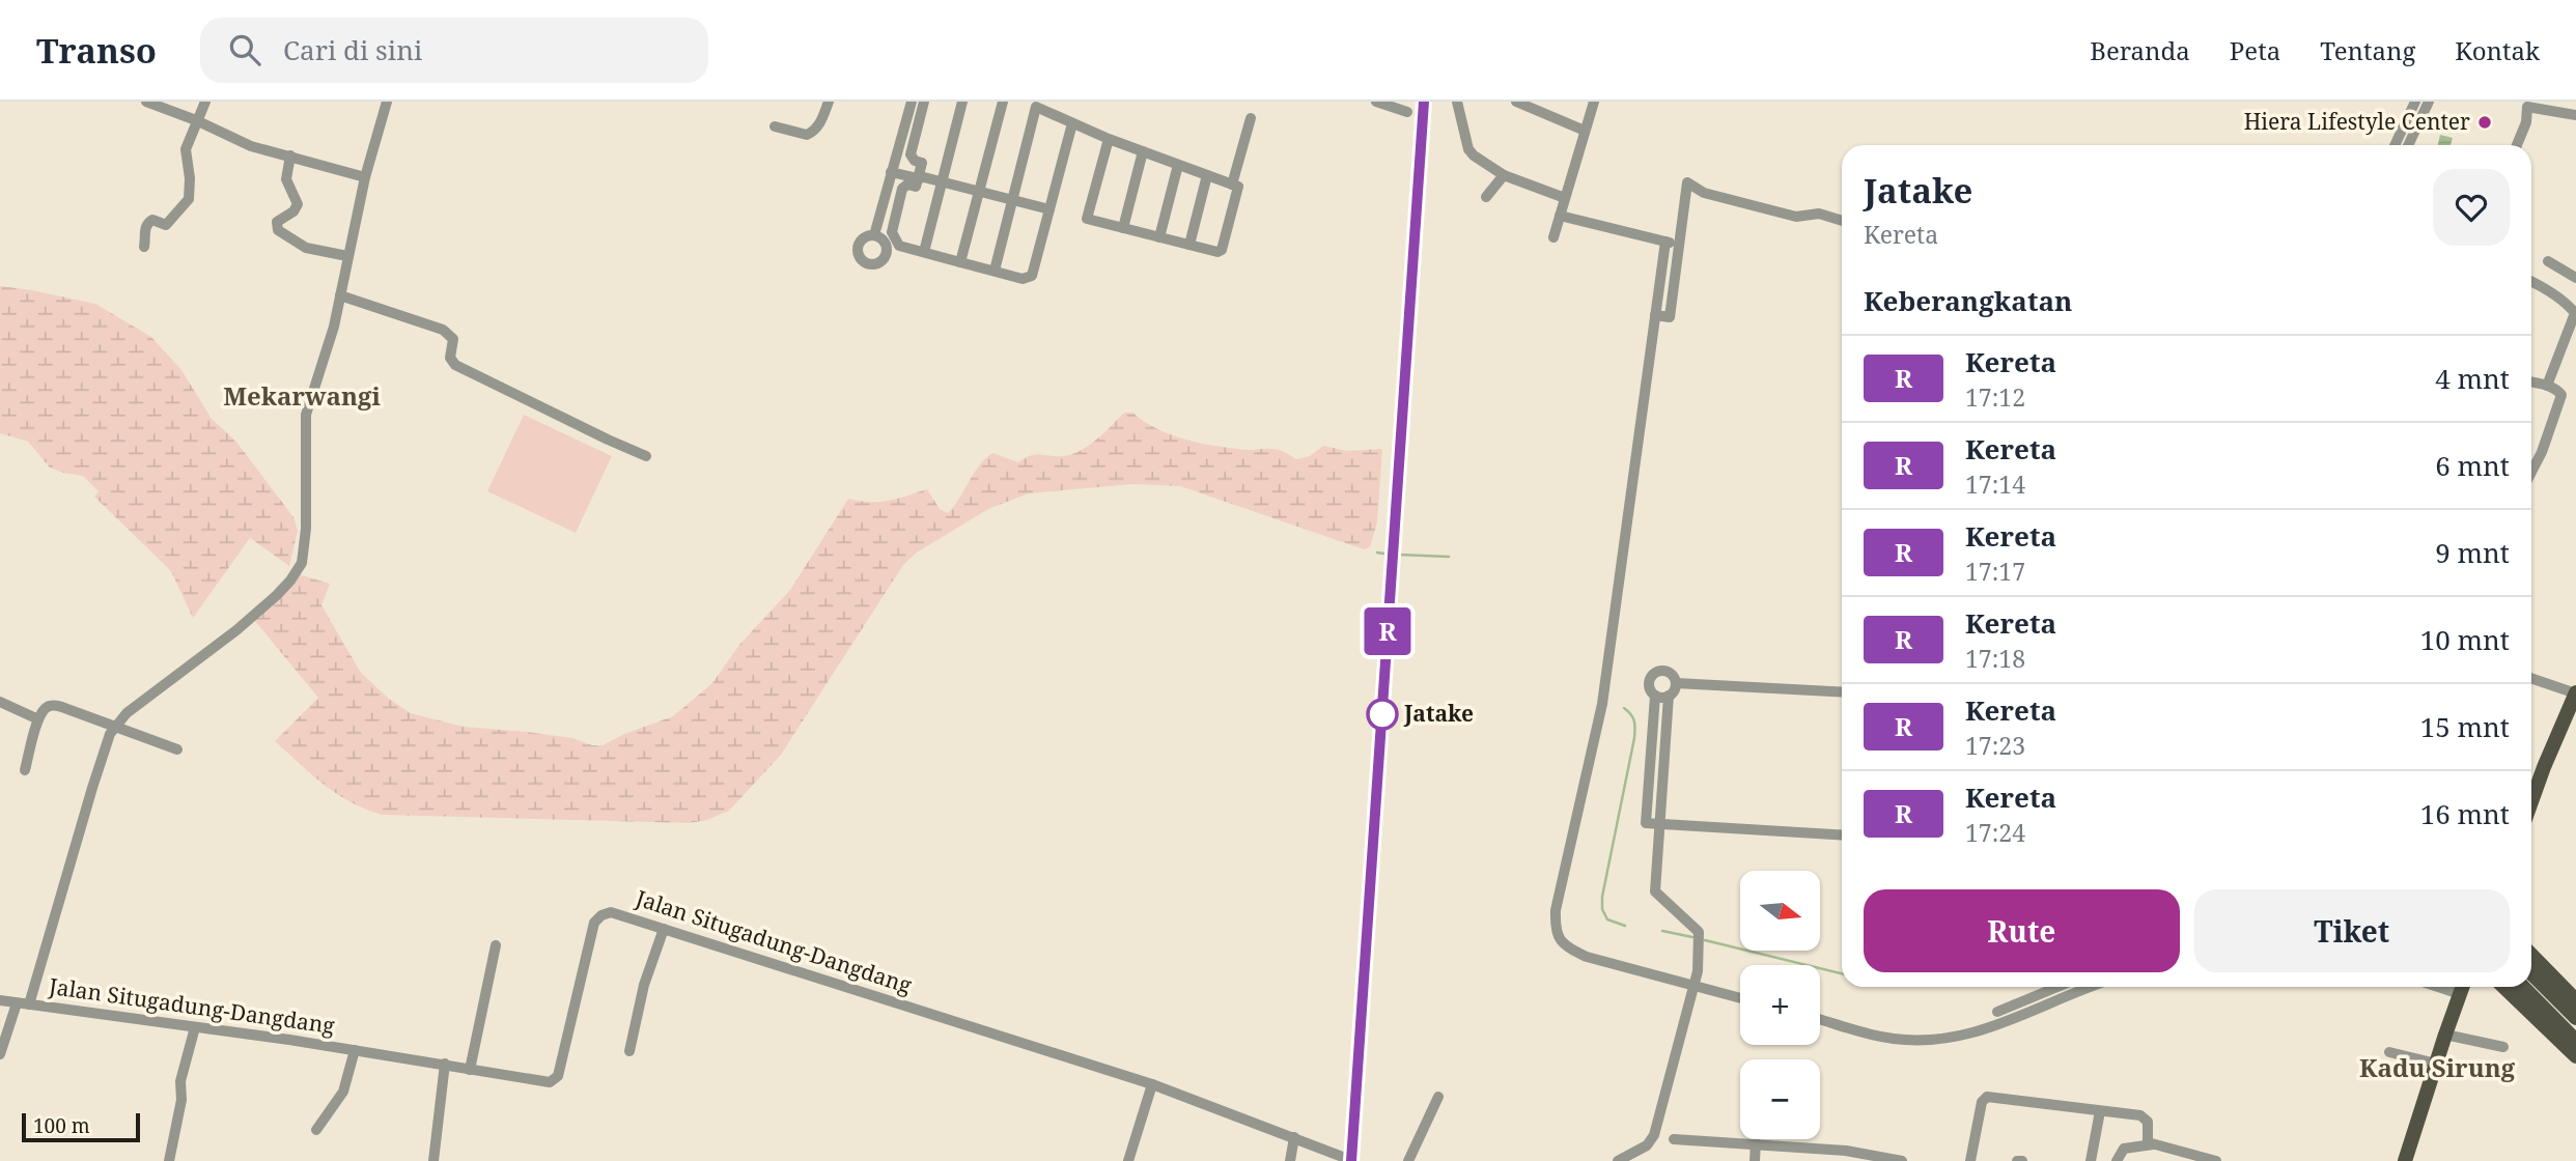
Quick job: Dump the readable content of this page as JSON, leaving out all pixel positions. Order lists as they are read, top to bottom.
{
  "streets": {
    "street": ["Jalan Situgadung-Dangdang"]
  },
  "districts": ["Mekarwangi", "Kadu Sirung"],
  "places": ["Hiera Lifestyle Center", "Jatake"],
  "scale_bar": "100 m",
  "north": "right",
  "page": {
    "header": "Transo",
    "search": "Cari di sini",
    "nav": [
      "Beranda",
      "Peta",
      "Tentang",
      "Kontak"
    ],
    "on_map": "R",
    "heading": [
      ["Jatake", "Kereta"],
      "Keberangkatan"
    ],
    "list": [
      {
        "mark": "R",
        "name": "Kereta",
        "note": "17:12",
        "value": "4 mnt"
      },
      {
        "mark": "R",
        "name": "Kereta",
        "note": "17:14",
        "value": "6 mnt"
      },
      {
        "mark": "R",
        "name": "Kereta",
        "note": "17:17",
        "value": "9 mnt"
      },
      {
        "mark": "R",
        "name": "Kereta",
        "note": "17:18",
        "value": "10 mnt"
      },
      {
        "mark": "R",
        "name": "Kereta",
        "note": "17:23",
        "value": "15 mnt"
      },
      {
        "mark": "R",
        "name": "Kereta",
        "note": "17:24",
        "value": "16 mnt"
      }
    ],
    "map_buttons": ["+", "−"],
    "buttons": ["Rute", "Tiket"],
    "scale": "100 m"
  }
}
